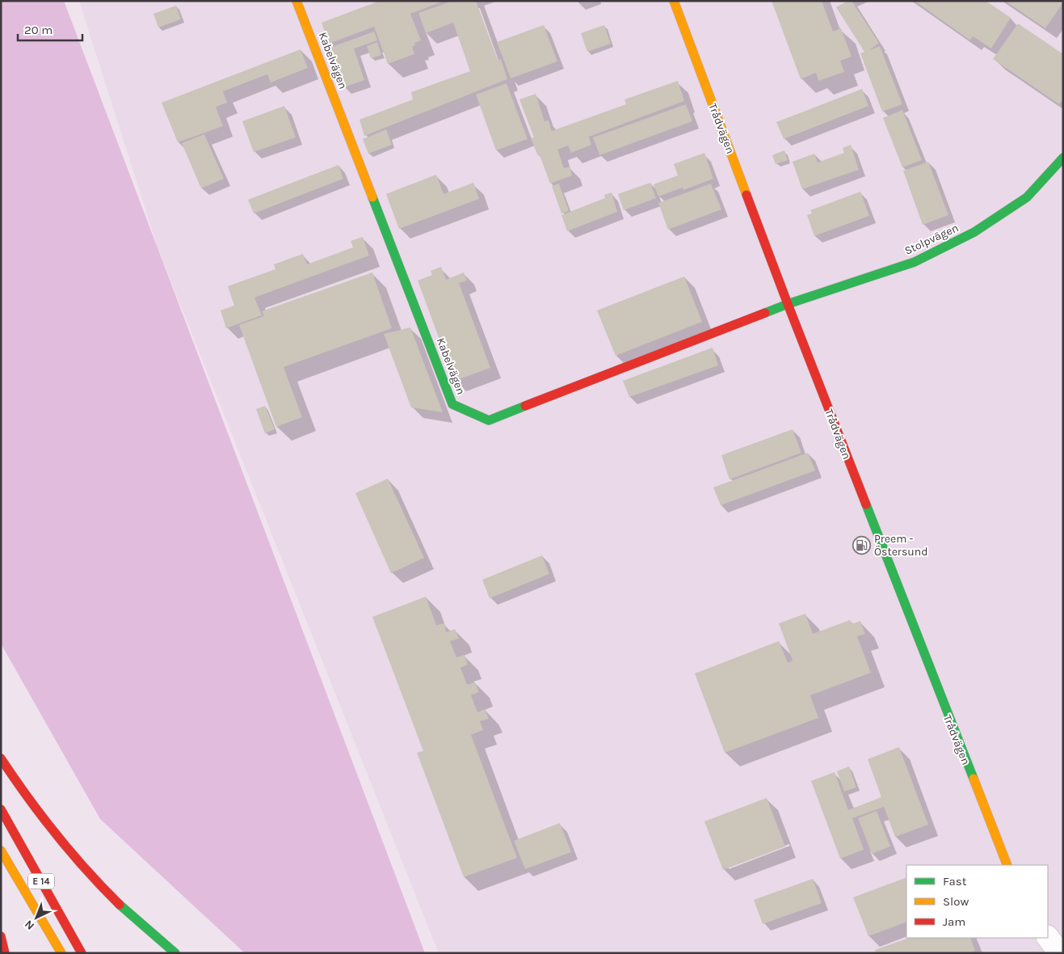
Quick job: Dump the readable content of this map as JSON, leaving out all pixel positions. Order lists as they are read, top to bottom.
{
  "streets": {
    "main road": [
      "Kabelvägen",
      "Trådvägen",
      "Stolpvägen",
      "E 14"
    ]
  },
  "crossings": [
    ["Kabelvägen", "Trådvägen"],
    ["Kabelvägen", "Stolpvägen"],
    ["Trådvägen", "Stolpvägen"]
  ],
  "places": {
    "fuel station": ["Preem - Östersund"]
  },
  "legend": ["Fast", "Slow", "Jam"],
  "scale_bar": "20 m",
  "north": "bottom left"
}
